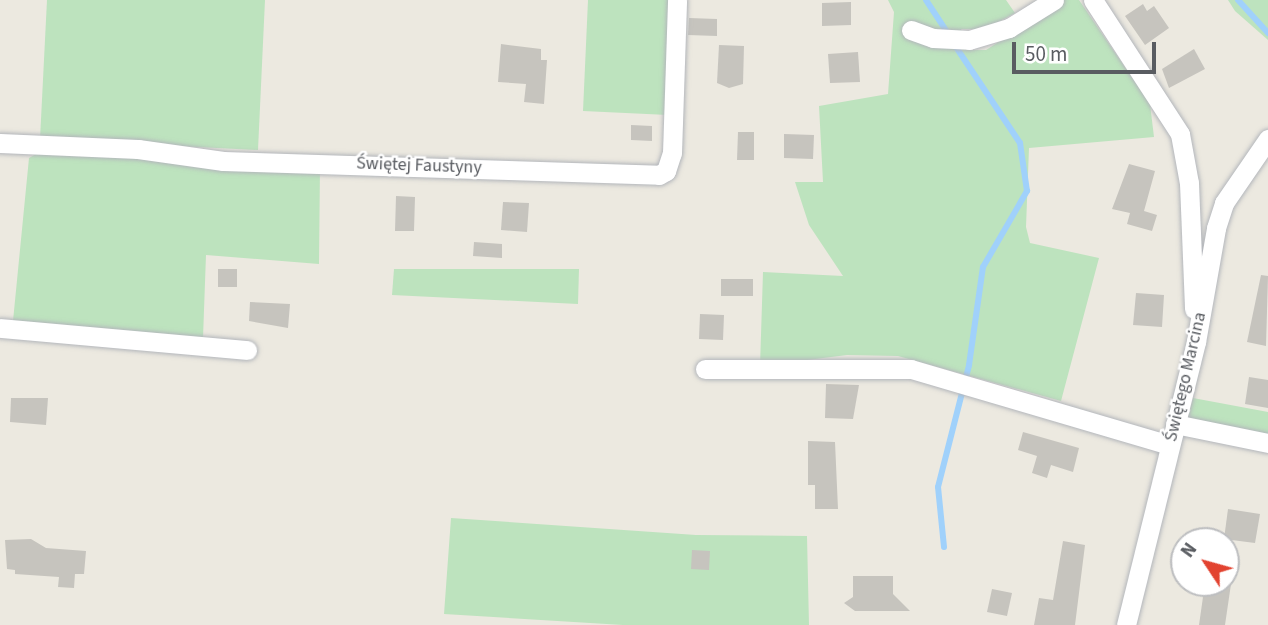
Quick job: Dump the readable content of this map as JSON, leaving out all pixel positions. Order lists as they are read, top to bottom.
{
  "streets": {
    "street": ["Świętej Faustyny", "Świętego Marcina"]
  },
  "scale_bar": "50 m",
  "north": "top left"
}
